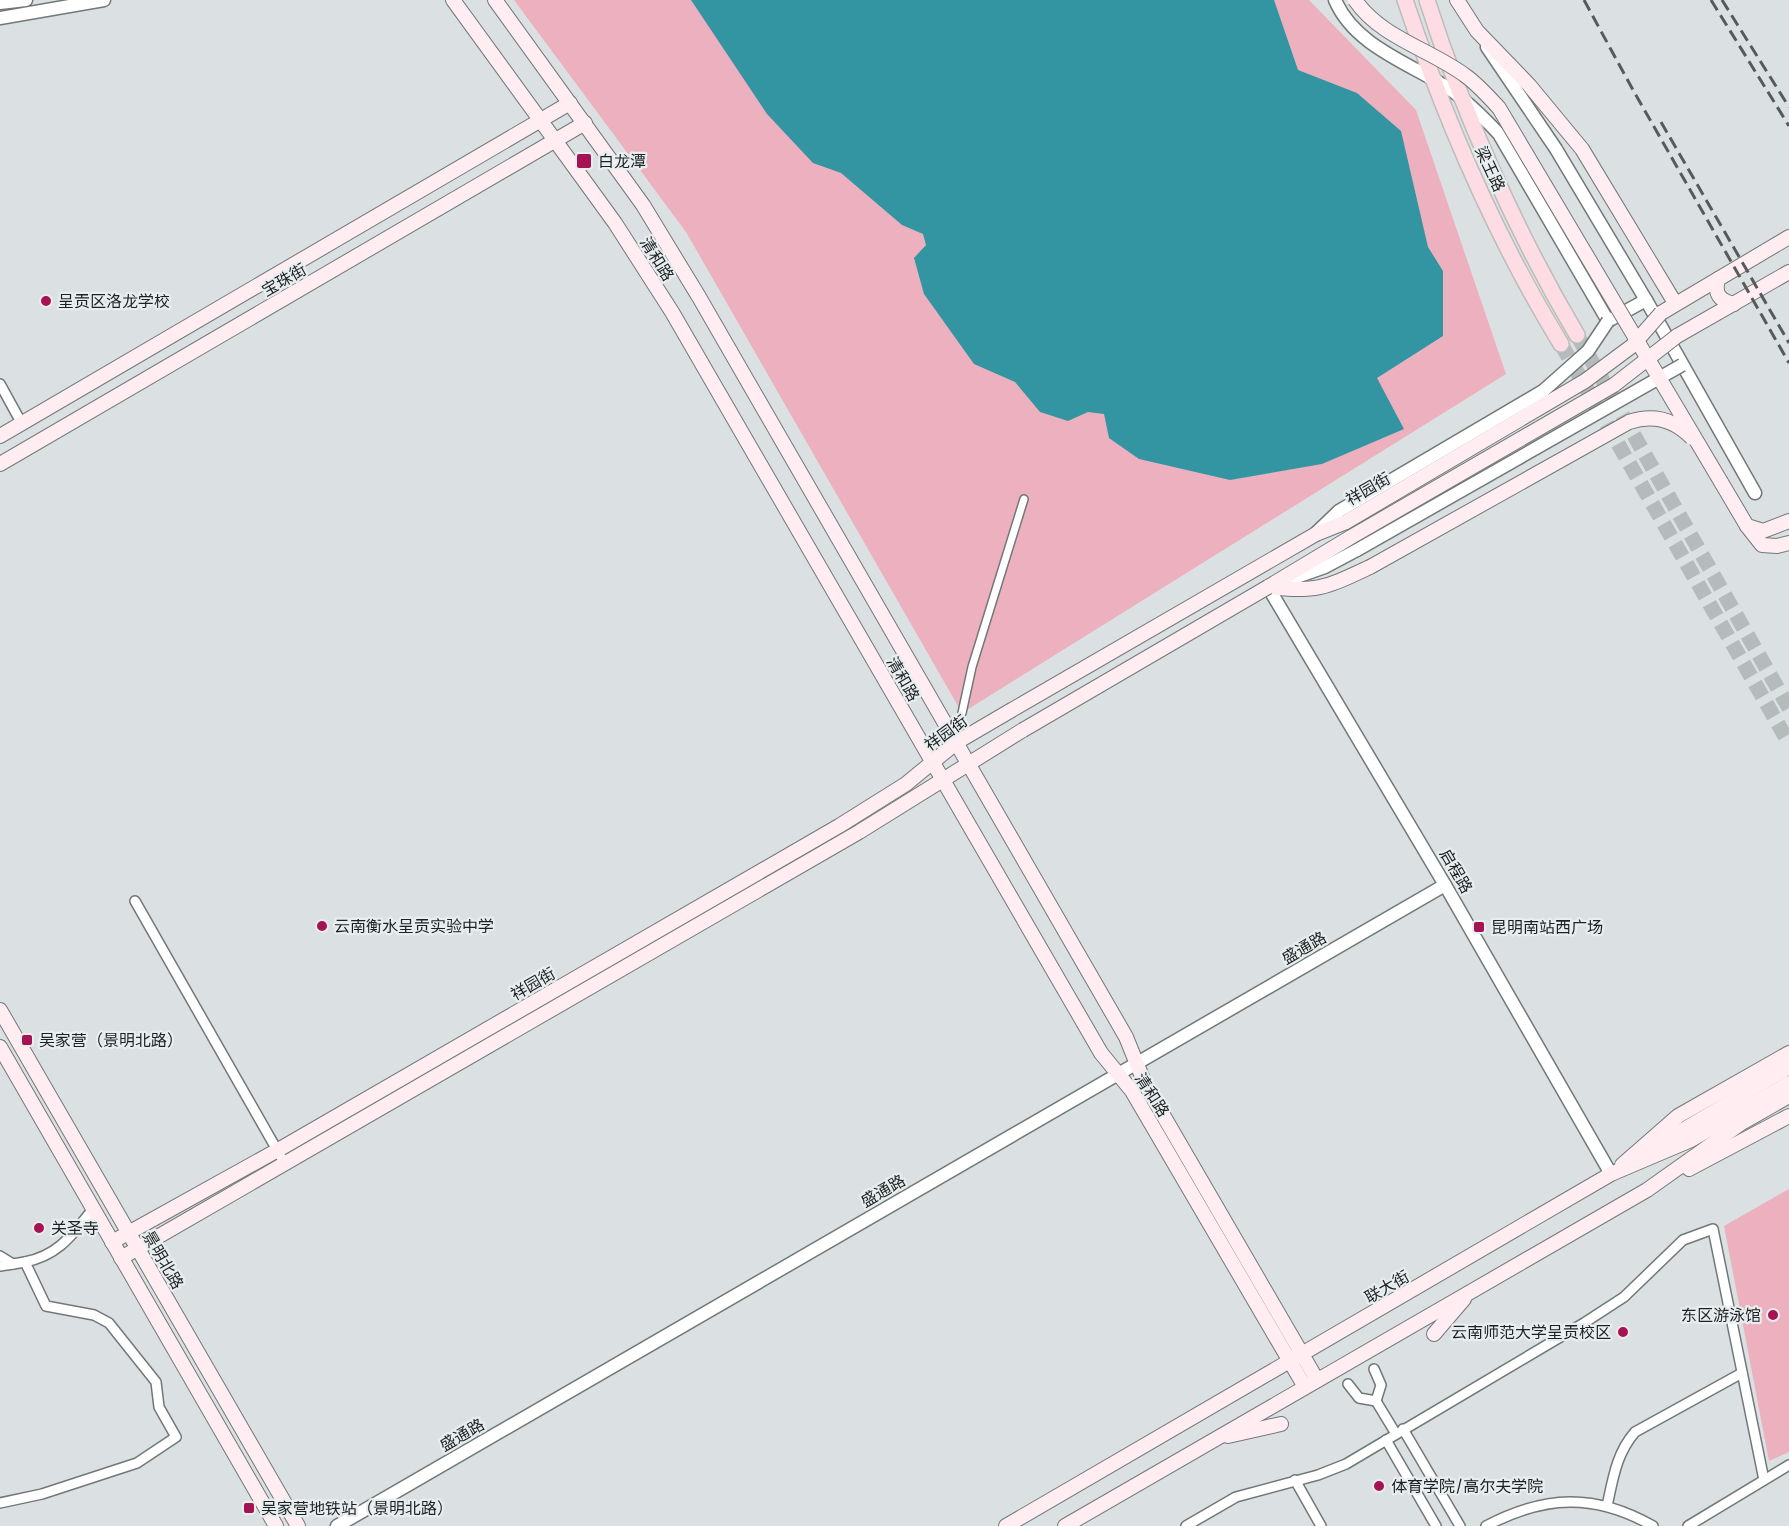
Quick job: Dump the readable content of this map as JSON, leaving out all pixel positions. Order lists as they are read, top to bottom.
{
  "streets": {
    "main road": [
      "梁王路",
      "清和路",
      "宝珠街",
      "祥园街",
      "景明北路",
      "联大街"
    ],
    "street": ["启程路", "盛通路"]
  },
  "crossings": [
    ["清和路", "宝珠街"],
    ["清和路", "祥园街"],
    ["清和路", "盛通路"],
    ["清和路", "联大街"],
    ["祥园街", "启程路"],
    ["祥园街", "景明北路"],
    ["启程路", "盛通路"],
    ["启程路", "联大街"]
  ],
  "places": {
    "transit": [
      "白龙潭",
      "昆明南站西广场",
      "吴家营（景明北路）",
      "吴家营地铁站（景明北路）"
    ],
    "other": [
      "呈贡区洛龙学校",
      "云南衡水呈贡实验中学",
      "关圣寺",
      "东区游泳馆",
      "云南师范大学呈贡校区",
      "体育学院/高尔夫学院"
    ]
  }
}
